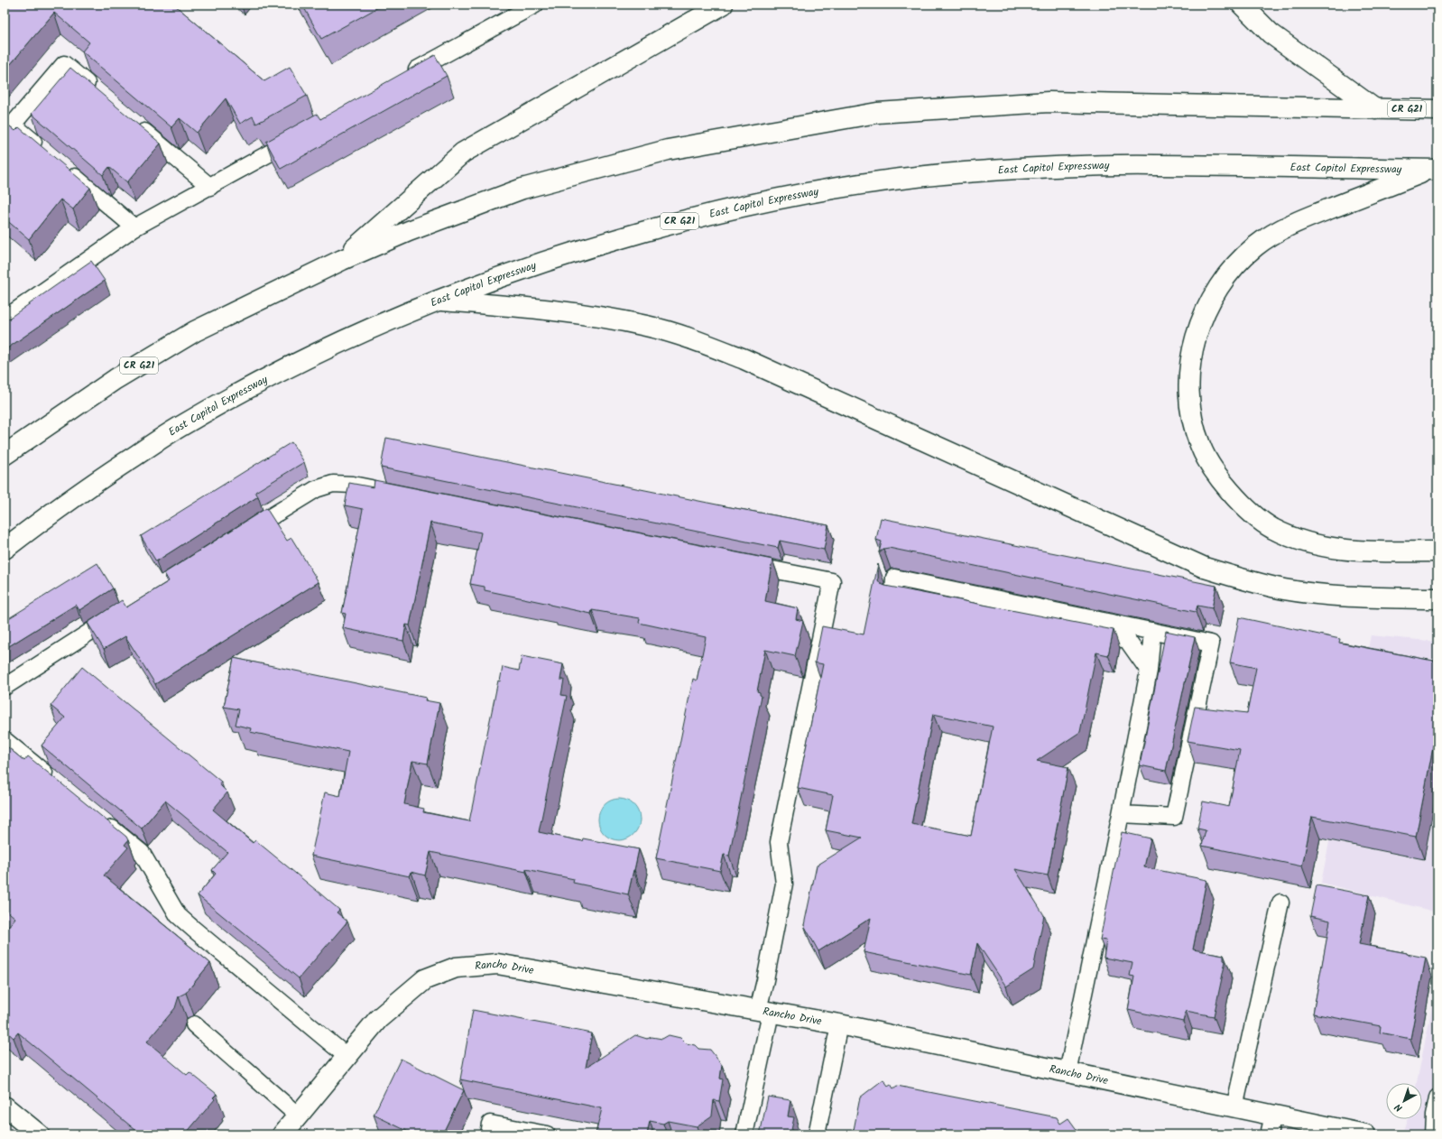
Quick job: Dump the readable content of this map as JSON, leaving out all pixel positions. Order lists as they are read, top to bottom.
{
  "streets": {
    "main road": ["CR G21", "East Capitol Expressway", "Rancho Drive"]
  },
  "north": "bottom left"
}
